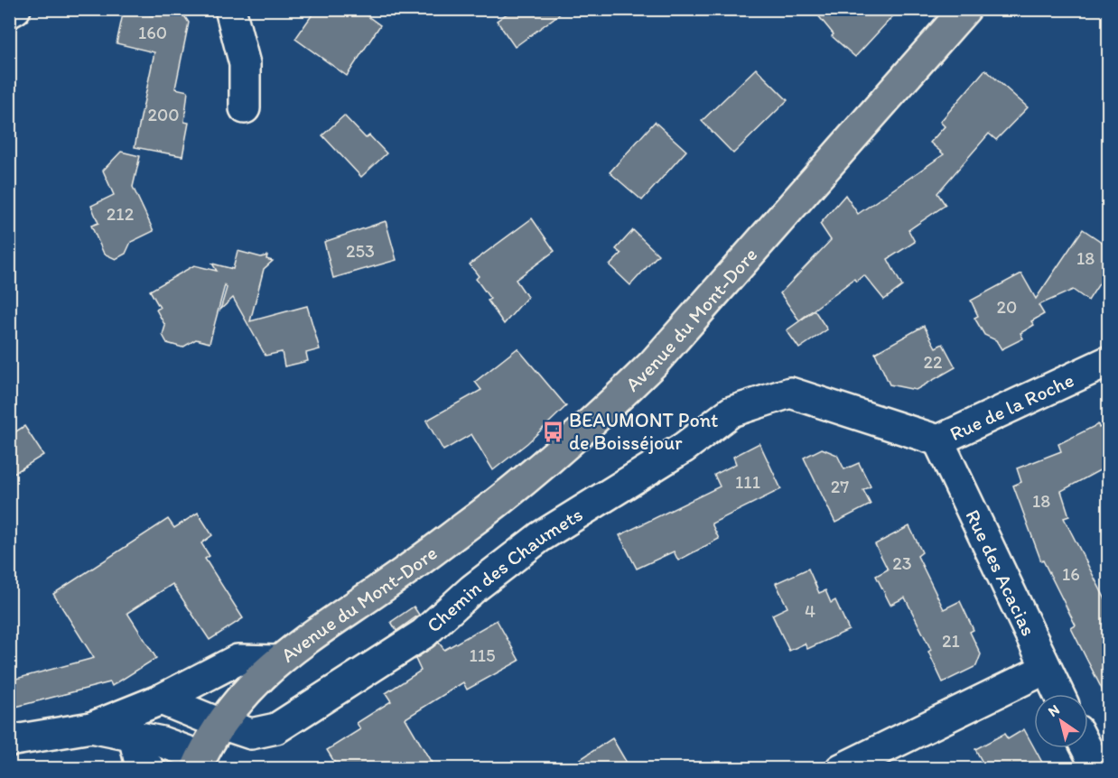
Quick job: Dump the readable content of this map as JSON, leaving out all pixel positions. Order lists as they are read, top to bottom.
{
  "streets": {
    "main road": ["Avenue du Mont-Dore"],
    "street": ["Rue de la Roche", "Chemin des Chaumets", "Rue des Acacias"]
  },
  "crossings": [
    ["Avenue du Mont-Dore", "Chemin des Chaumets"],
    ["Rue de la Roche", "Chemin des Chaumets"],
    ["Rue de la Roche", "Rue des Acacias"]
  ],
  "places": {
    "bus stop": ["BEAUMONT Pont de Boisséjour"]
  },
  "house_numbers": [
    "160",
    "200",
    "212",
    "253",
    "18",
    "20",
    "22",
    "111",
    "27",
    "18",
    "23",
    "16",
    "4",
    "21",
    "115"
  ],
  "north": "top left"
}
